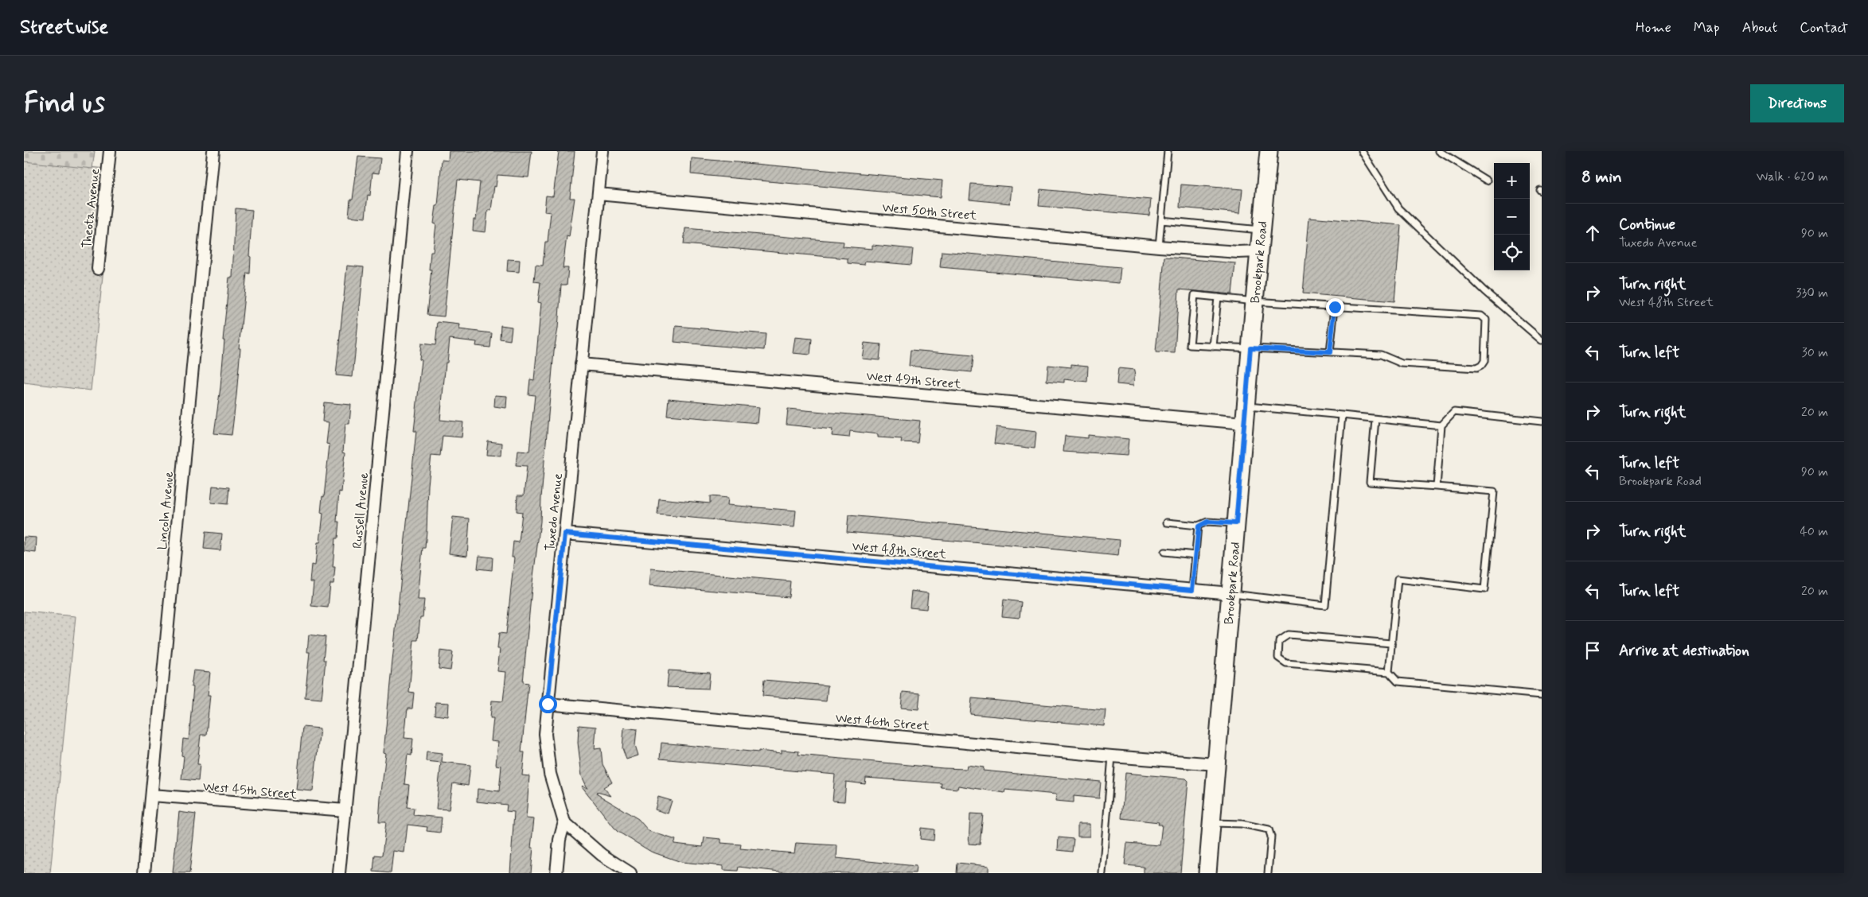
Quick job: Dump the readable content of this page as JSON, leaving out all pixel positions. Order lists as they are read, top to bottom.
{
  "streets": {
    "main road": ["Brookpark Road"],
    "street": [
      "Theota Avenue",
      "West 50th Street",
      "West 49th Street",
      "Lincoln Avenue",
      "Russell Avenue",
      "Tuxedo Avenue",
      "West 48th Street",
      "West 46th Street",
      "West 45th Street"
    ]
  },
  "crossings": [
    ["West 50th Street", "Brookpark Road"],
    ["West 50th Street", "Tuxedo Avenue"],
    ["Brookpark Road", "West 49th Street"],
    ["Brookpark Road", "West 48th Street"],
    ["Brookpark Road", "West 46th Street"],
    ["West 49th Street", "Tuxedo Avenue"],
    ["Lincoln Avenue", "West 45th Street"],
    ["Russell Avenue", "West 45th Street"],
    ["Tuxedo Avenue", "West 48th Street"],
    ["Tuxedo Avenue", "West 46th Street"]
  ],
  "page": {
    "header": "Streetwise",
    "nav": [
      "Home",
      "Map",
      "About",
      "Contact"
    ],
    "buttons": "Directions",
    "title": "Find us",
    "heading": ["8 min", "Walk · 620 m"],
    "map_buttons": ["+", "−"],
    "list": [
      ["Continue", "Tuxedo Avenue", "90 m"],
      ["Turn right", "West 48th Street", "330 m"],
      ["Turn left", "30 m"],
      ["Turn right", "20 m"],
      ["Turn left", "Brookpark Road", "90 m"],
      ["Turn right", "40 m"],
      ["Turn left", "20 m"],
      "Arrive at destination"
    ]
  }
}
